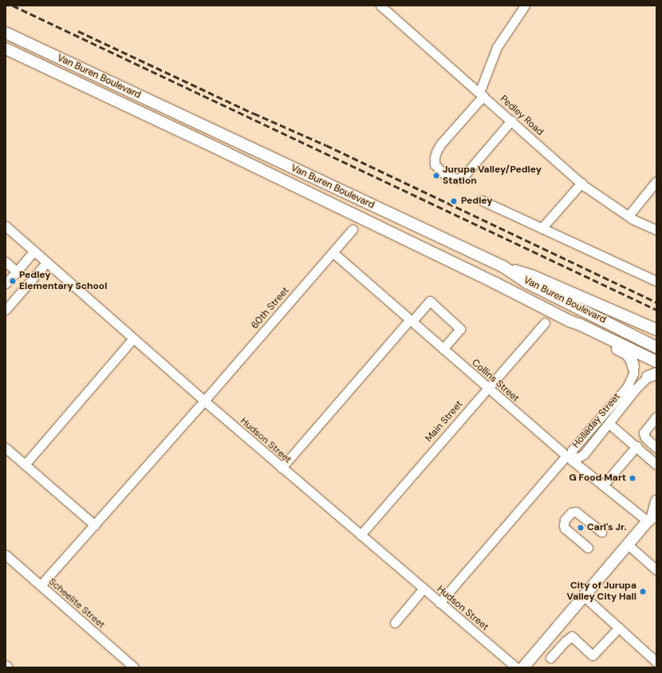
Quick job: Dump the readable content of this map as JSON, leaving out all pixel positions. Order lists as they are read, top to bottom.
{
  "streets": {
    "main road": ["Van Buren Boulevard"],
    "street": [
      "Pedley Road",
      "60th Street",
      "Collins Street",
      "Holladay Street",
      "Main Street",
      "Hudson Street",
      "Scheelite Street"
    ]
  },
  "crossings": [
    ["60th Street", "Collins Street"],
    ["60th Street", "Hudson Street"],
    ["60th Street", "Scheelite Street"],
    ["Collins Street", "Holladay Street"],
    ["Collins Street", "Main Street"],
    ["Main Street", "Hudson Street"]
  ],
  "places": [
    "Jurupa Valley/Pedley Station",
    "Pedley",
    "Pedley Elementary School",
    "G Food Mart",
    "Carl's Jr.",
    "City of Jurupa Valley City Hall"
  ]
}
